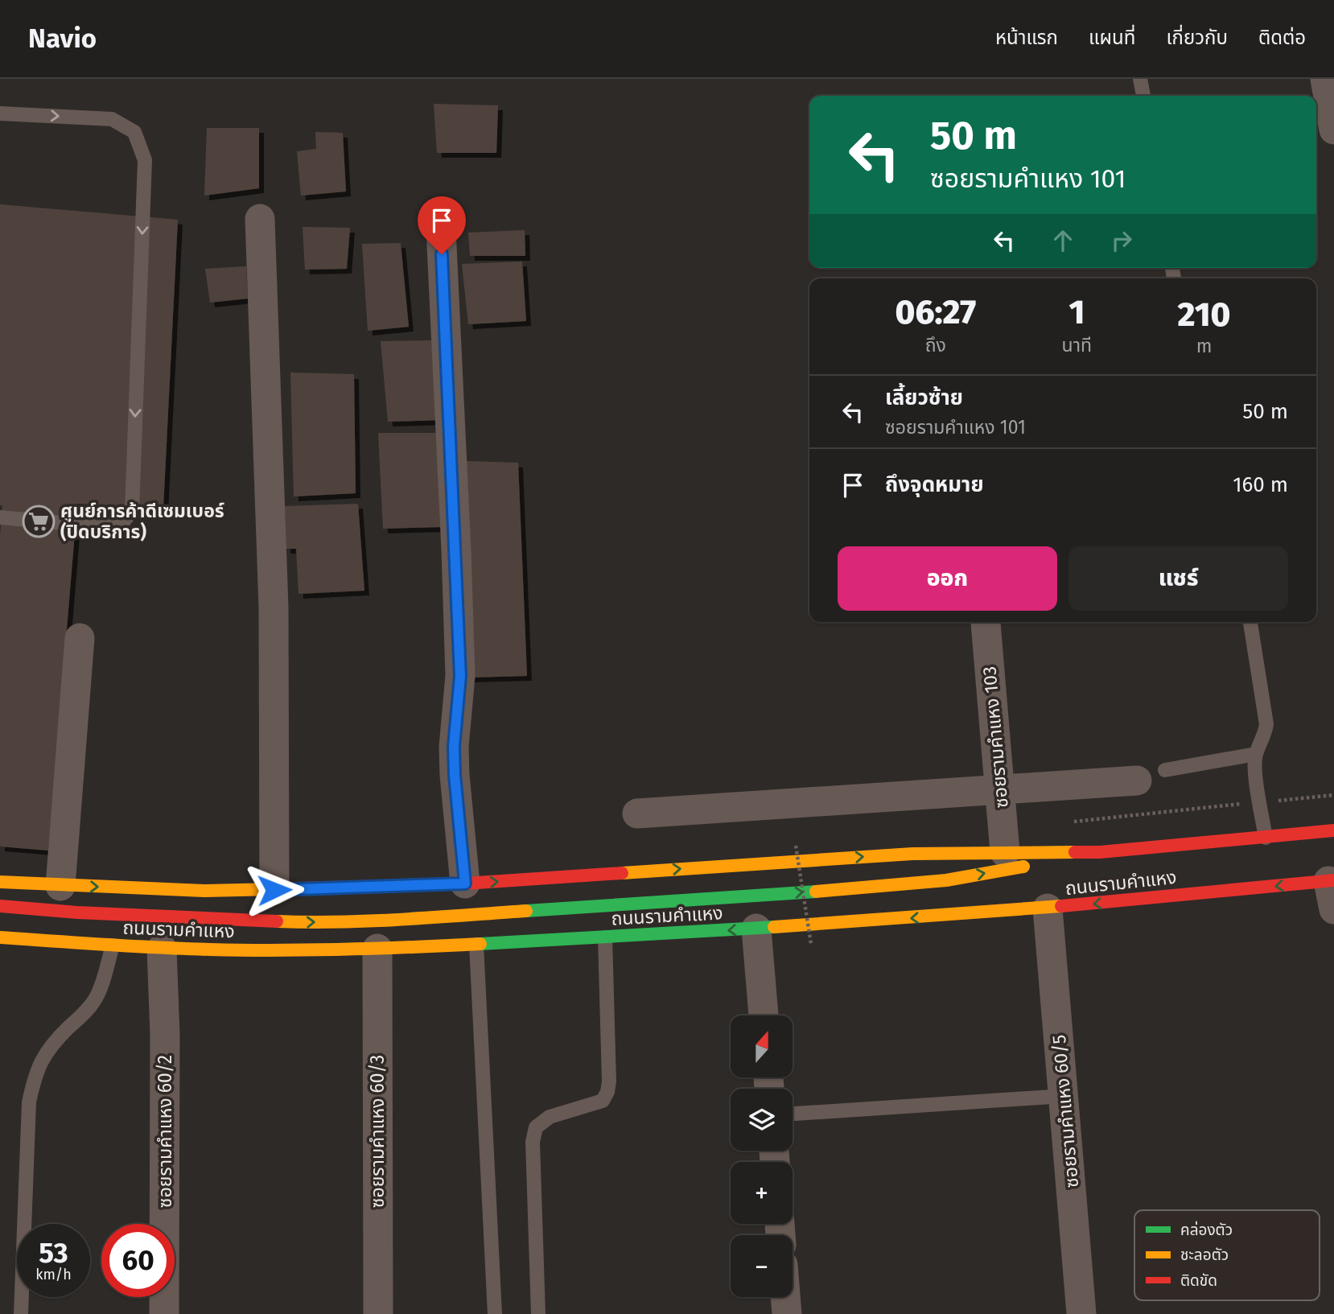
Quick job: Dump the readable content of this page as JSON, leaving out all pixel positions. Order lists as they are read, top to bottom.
{
  "streets": {
    "main road": ["ถนนรามคำแหง"],
    "street": [
      "ซอยรามคำแหง 103",
      "ซอยรามคำแหง 60/5",
      "ซอยรามคำแหง 60/2",
      "ซอยรามคำแหง 60/3"
    ]
  },
  "crossings": [
    ["ซอยรามคำแหง 103", "ถนนรามคำแหง"],
    ["ถนนรามคำแหง", "ซอยรามคำแหง 60/5"],
    ["ถนนรามคำแหง", "ซอยรามคำแหง 60/2"],
    ["ถนนรามคำแหง", "ซอยรามคำแหง 60/3"]
  ],
  "places": {
    "supermarket": ["ศูนย์การค้าดีเซมเบอร์ (ปิดบริการ)"]
  },
  "legend": ["คล่องตัว", "ชะลอตัว", "ติดขัด"],
  "north": "top",
  "page": {
    "header": "Navio",
    "nav": [
      "หน้าแรก",
      "แผนที่",
      "เกี่ยวกับ",
      "ติดต่อ"
    ],
    "turn": ["50 m", "ซอยรามคำแหง 101"],
    "eta": [
      "06:27",
      "ถึง",
      "1",
      "นาที",
      "210",
      "m"
    ],
    "list": [
      {
        "name": "เลี้ยวซ้าย",
        "note": "ซอยรามคำแหง 101",
        "value": "50 m"
      },
      {
        "name": "ถึงจุดหมาย",
        "value": "160 m"
      }
    ],
    "buttons": ["ออก", "แชร์"],
    "map_buttons": ["+", "−"],
    "speed": "53 km/h",
    "limit": "60"
  }
}
